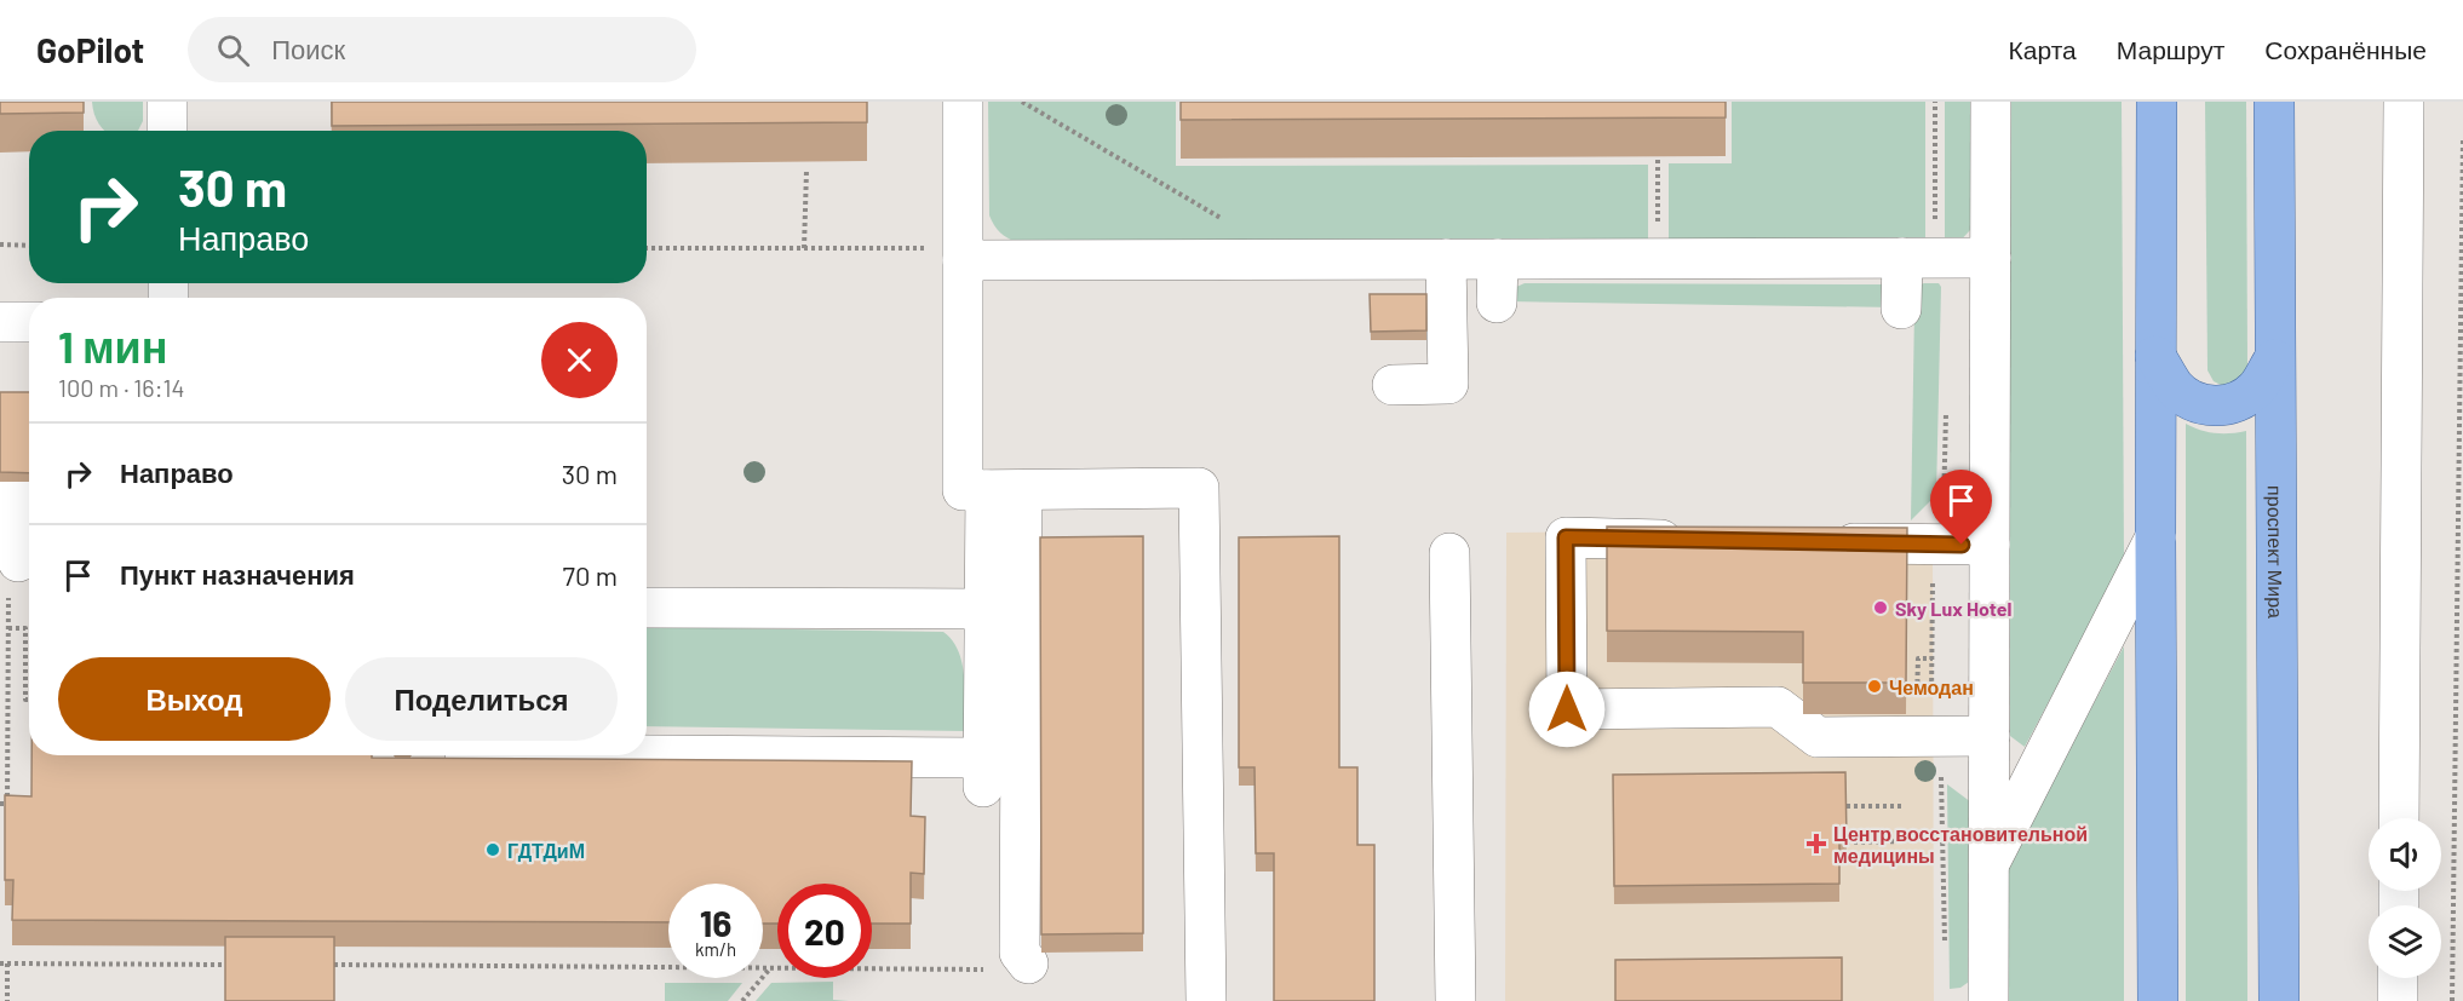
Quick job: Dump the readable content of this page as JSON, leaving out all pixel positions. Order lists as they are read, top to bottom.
{
  "streets": {
    "main road": ["проспект Мира"]
  },
  "places": {
    "other": ["Sky Lux Hotel", "Чемодан", "ГДТДиМ"],
    "health": ["Центр восстановительной медицины"]
  },
  "page": {
    "header": "GoPilot",
    "search": "Поиск",
    "nav": ["Карта", "Маршрут", "Сохранённые"],
    "turn": ["30 m", "Направо"],
    "heading": ["1 мин", "100 m · 16:14"],
    "list": [
      {
        "name": "Направо",
        "value": "30 m"
      },
      {
        "name": "Пункт назначения",
        "value": "70 m"
      }
    ],
    "buttons": ["Выход", "Поделиться"],
    "speed": "16 km/h",
    "limit": "20"
  }
}
